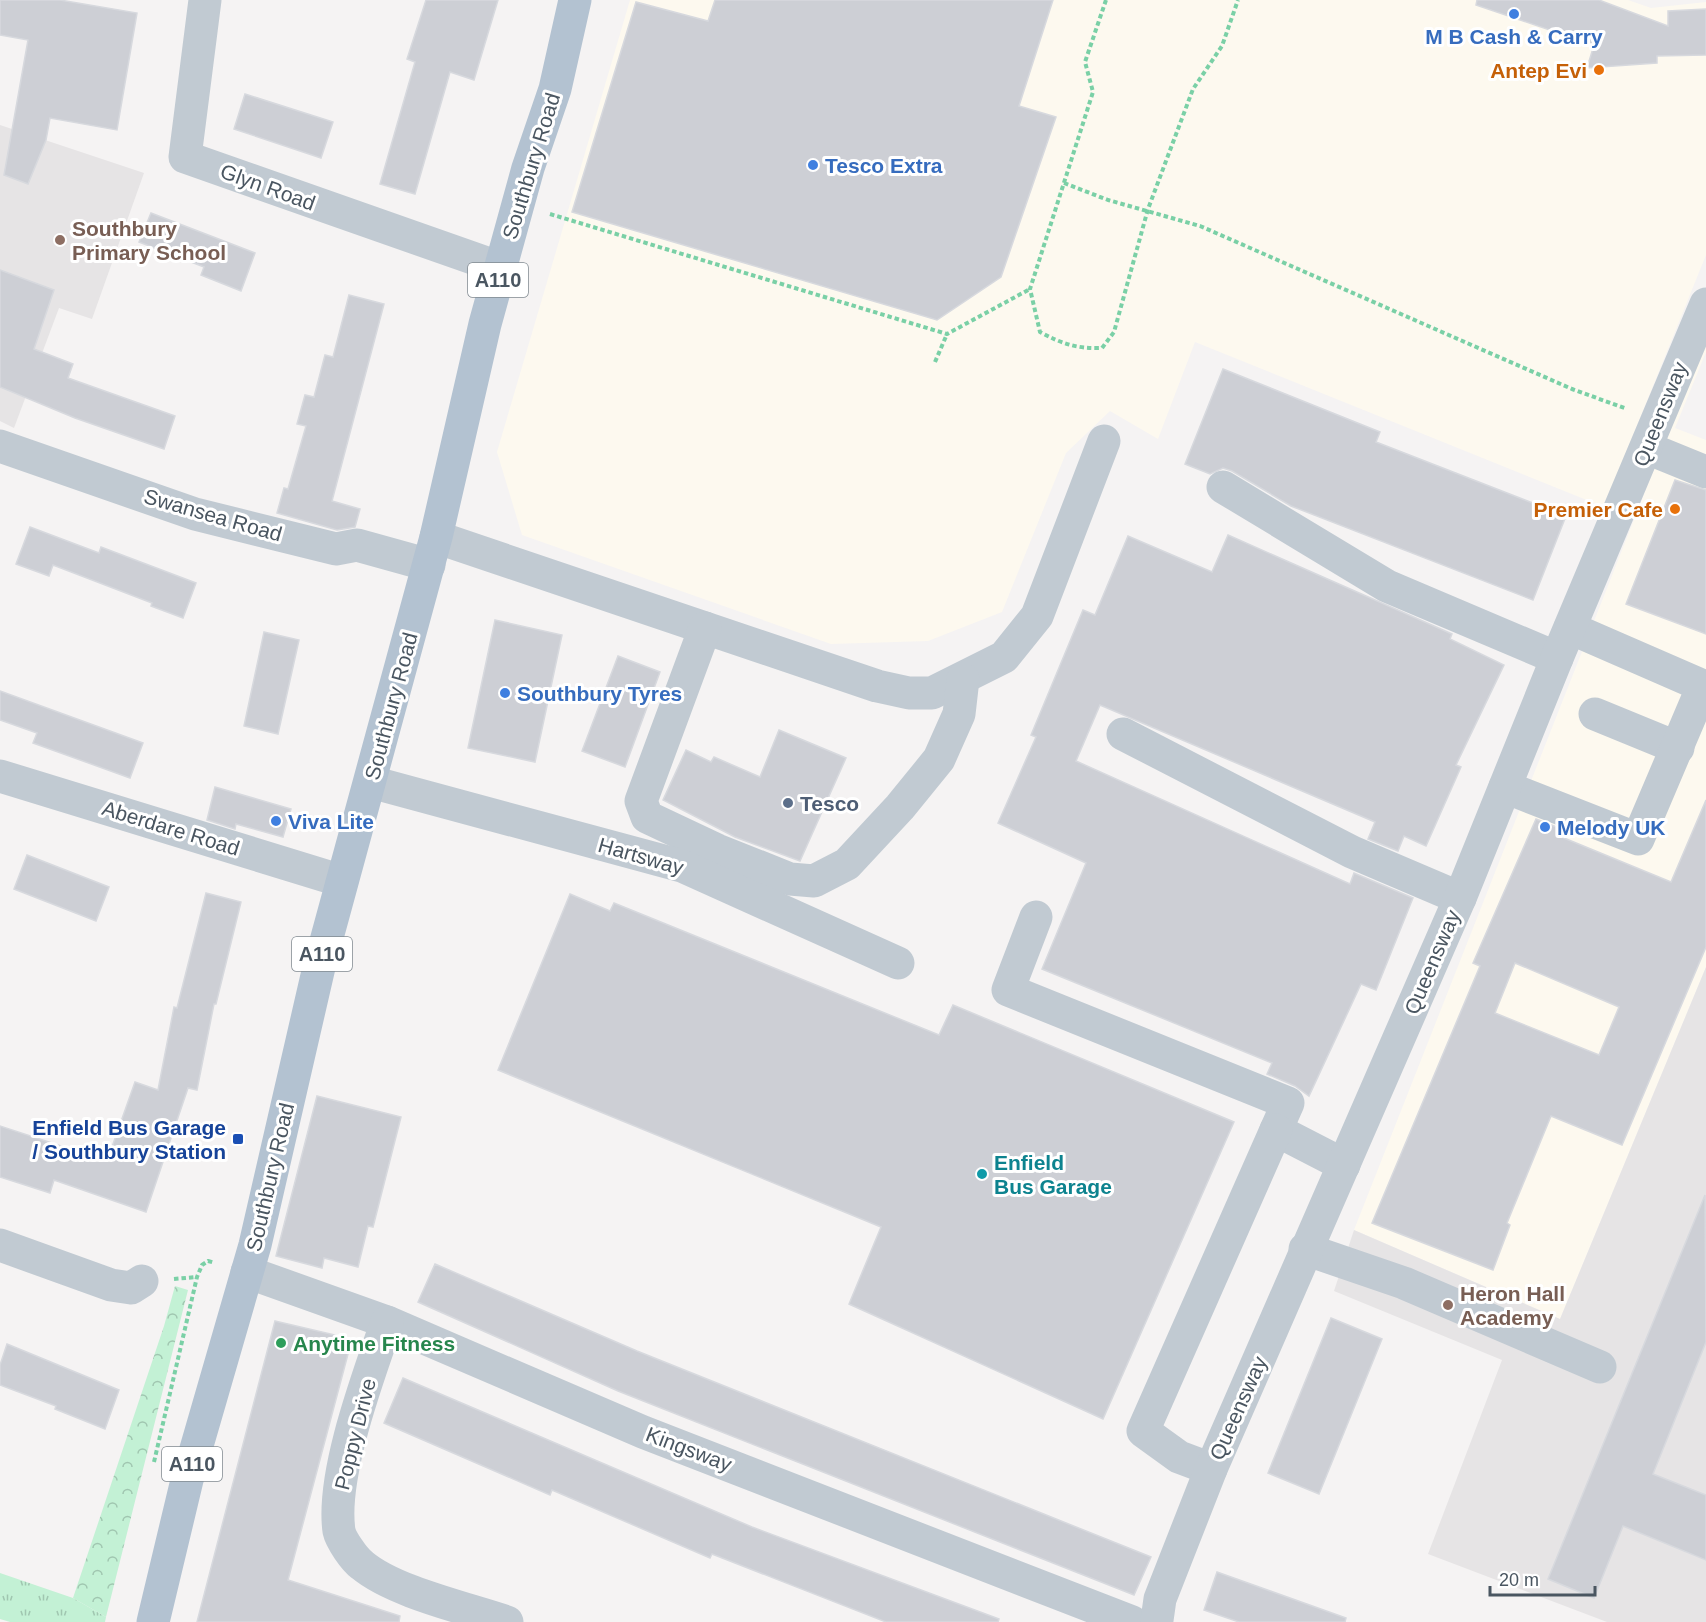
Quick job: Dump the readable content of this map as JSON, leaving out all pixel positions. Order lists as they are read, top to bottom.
{
  "streets": {
    "main road": ["Southbury Road", "A110"],
    "street": [
      "Glyn Road",
      "Queensway",
      "Swansea Road",
      "Aberdare Road",
      "Hartsway",
      "Poppy Drive",
      "Kingsway"
    ]
  },
  "crossings": [
    ["Southbury Road", "Glyn Road"],
    ["Southbury Road", "Swansea Road"],
    ["Southbury Road", "Aberdare Road"],
    ["Southbury Road", "Hartsway"],
    ["Southbury Road", "Kingsway"],
    ["Queensway", "Kingsway"],
    ["Poppy Drive", "Kingsway"]
  ],
  "places": {
    "other": [
      "M B Cash & Carry",
      "Antep Evi",
      "Tesco Extra",
      "Southbury Primary School",
      "Premier Cafe",
      "Southbury Tyres",
      "Tesco",
      "Viva Lite",
      "Melody UK",
      "Enfield Bus Garage",
      "Heron Hall Academy",
      "Anytime Fitness"
    ],
    "transit": ["Enfield Bus Garage / Southbury Station"]
  },
  "scale_bar": "20 m"
}
